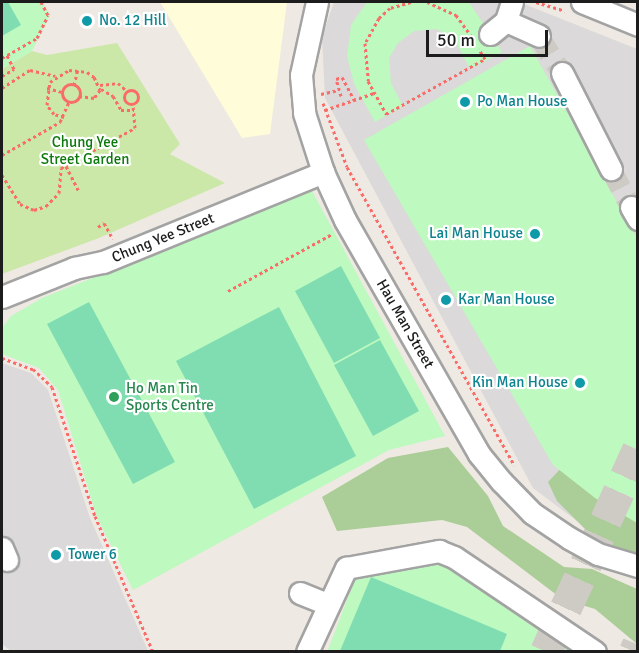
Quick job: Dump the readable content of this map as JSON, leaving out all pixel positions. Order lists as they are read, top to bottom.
{
  "streets": {
    "street": ["Chung Yee Street", "Hau Man Street"]
  },
  "crossings": [
    ["Chung Yee Street", "Hau Man Street"]
  ],
  "parks": ["Chung Yee Street Garden"],
  "places": [
    "No. 12 Hill",
    "Po Man House",
    "Lai Man House",
    "Kar Man House",
    "Kin Man House",
    "Ho Man Tin Sports Centre",
    "Tower 6"
  ],
  "scale_bar": "50 m"
}
